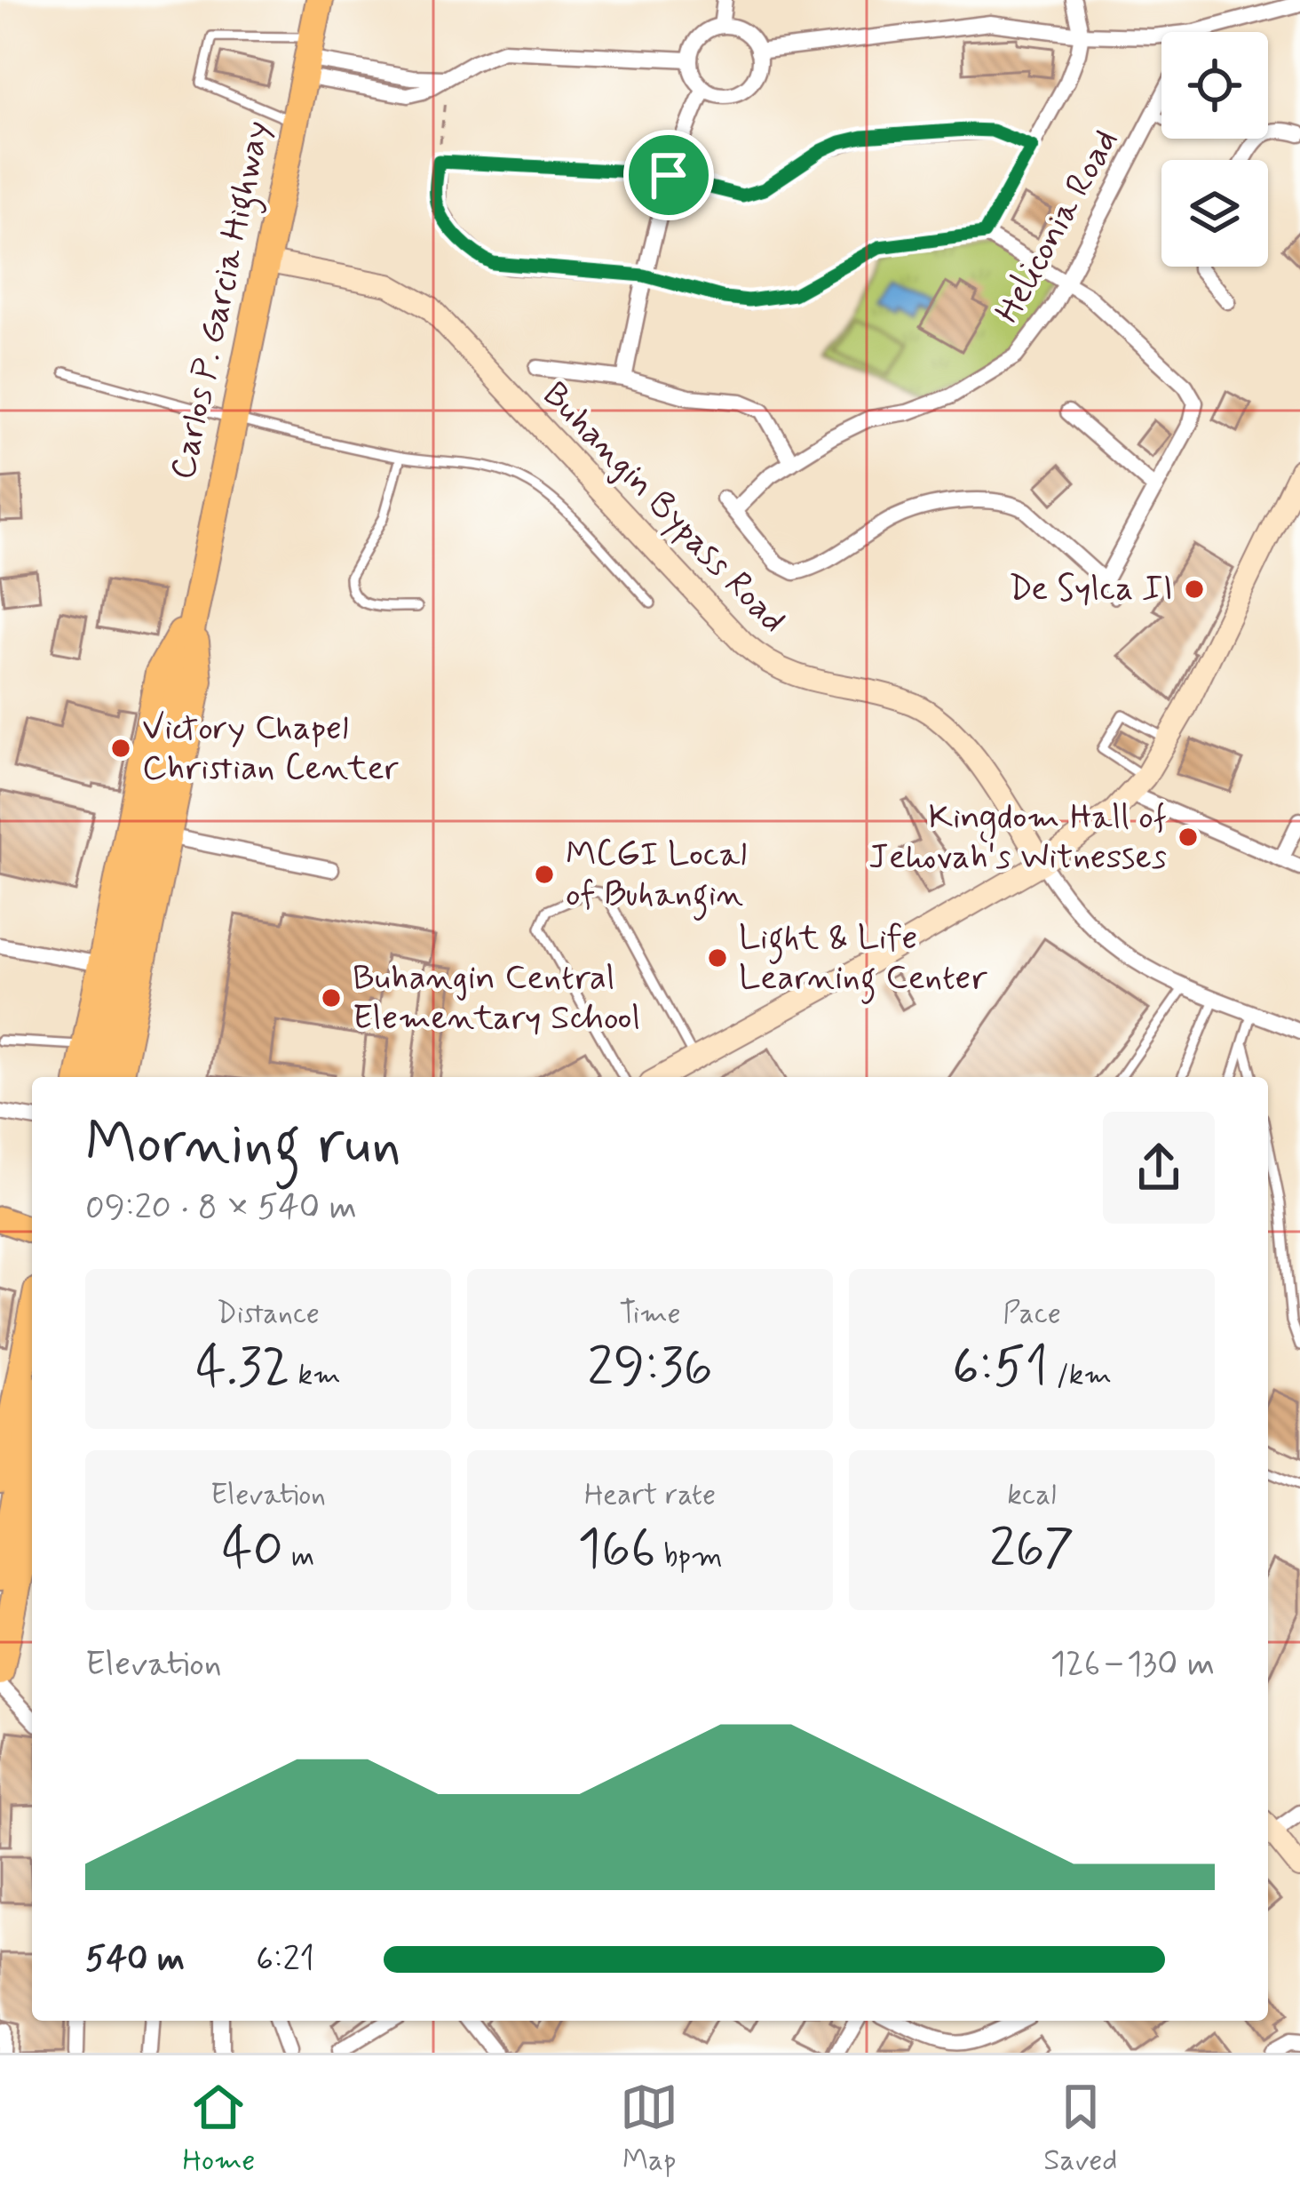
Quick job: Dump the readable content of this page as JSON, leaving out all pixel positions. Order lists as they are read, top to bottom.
{
  "streets": {
    "highway": ["Carlos P. Garcia Highway"],
    "main road": ["Buhangin Bypass Road"],
    "street": ["Heliconia Road"]
  },
  "crossings": [
    ["Carlos P. Garcia Highway", "Buhangin Bypass Road"]
  ],
  "places": [
    "De Sylca II",
    "Victory Chapel Christian Center",
    "Kingdom Hall of Jehovah's Witnesses",
    "MCGI Local of Buhangin",
    "Light & Life Learning Center",
    "Buhangin Central Elementary School"
  ],
  "page": {
    "heading": ["Morning run", "09:20 · 8 × 540 m"],
    "stats": [
      ["Distance", "4.32 km"],
      ["Time", "29:36"],
      ["Pace", "6:51 /km"],
      ["Elevation", "40 m"],
      ["Heart rate", "166 bpm"],
      ["kcal", "267"]
    ],
    "chart": ["Elevation", "126–130 m"],
    "list": [
      {
        "name": "540 m",
        "note": "6:21"
      }
    ],
    "tabs": ["Home", "Map", "Saved"]
  }
}
